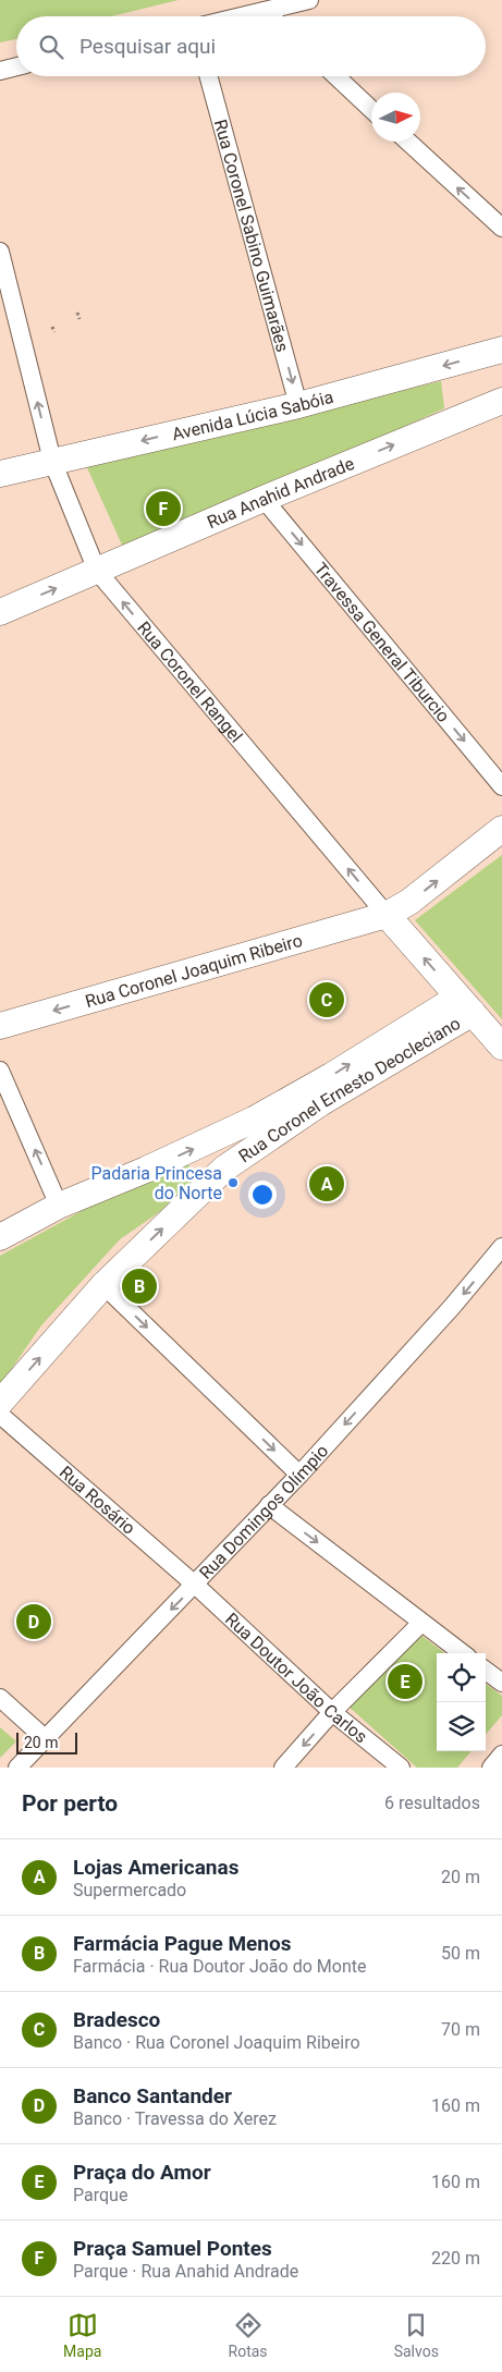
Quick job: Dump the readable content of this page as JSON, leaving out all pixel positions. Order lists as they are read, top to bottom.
{
  "streets": {
    "street": [
      "Rua Coronel Sabino Guimarães",
      "Avenida Lúcia Sabóia",
      "Rua Anahid Andrade",
      "Travessa General Tiburcio",
      "Rua Coronel Rangel",
      "Rua Coronel Joaquim Ribeiro",
      "Rua Coronel Ernesto Deocleciano",
      "Rua Rosário",
      "Rua Domingos Olímpio",
      "Rua Doutor João Carlos"
    ]
  },
  "crossings": [
    ["Rua Coronel Sabino Guimarães", "Avenida Lúcia Sabóia"],
    ["Avenida Lúcia Sabóia", "Rua Coronel Rangel"],
    ["Rua Anahid Andrade", "Travessa General Tiburcio"],
    ["Rua Anahid Andrade", "Rua Coronel Rangel"],
    ["Rua Coronel Rangel", "Rua Coronel Joaquim Ribeiro"],
    ["Rua Coronel Rangel", "Rua Coronel Ernesto Deocleciano"],
    ["Rua Rosário", "Rua Domingos Olímpio"],
    ["Rua Rosário", "Rua Doutor João Carlos"],
    ["Rua Domingos Olímpio", "Rua Doutor João Carlos"]
  ],
  "one_way": [
    "Rua Coronel Sabino Guimarães",
    "Avenida Lúcia Sabóia",
    "Rua Anahid Andrade",
    "Travessa General Tiburcio",
    "Rua Coronel Rangel",
    "Rua Domingos Olímpio"
  ],
  "places": ["Padaria Princesa do Norte"],
  "scale_bar": "20 m",
  "north": "right",
  "page": {
    "search": "Pesquisar aqui",
    "pins": [
      "F",
      "C",
      "A",
      "B",
      "D",
      "E"
    ],
    "scale": "20 m",
    "heading": ["Por perto", "6 resultados"],
    "list": [
      {
        "mark": "A",
        "name": "Lojas Americanas",
        "note": "Supermercado",
        "value": "20 m"
      },
      {
        "mark": "B",
        "name": "Farmácia Pague Menos",
        "note": "Farmácia · Rua Doutor João do Monte",
        "value": "50 m"
      },
      {
        "mark": "C",
        "name": "Bradesco",
        "note": "Banco · Rua Coronel Joaquim Ribeiro",
        "value": "70 m"
      },
      {
        "mark": "D",
        "name": "Banco Santander",
        "note": "Banco · Travessa do Xerez",
        "value": "160 m"
      },
      {
        "mark": "E",
        "name": "Praça do Amor",
        "note": "Parque",
        "value": "160 m"
      },
      {
        "mark": "F",
        "name": "Praça Samuel Pontes",
        "note": "Parque · Rua Anahid Andrade",
        "value": "220 m"
      }
    ],
    "nav": ["Mapa", "Rotas", "Salvos"]
  }
}
